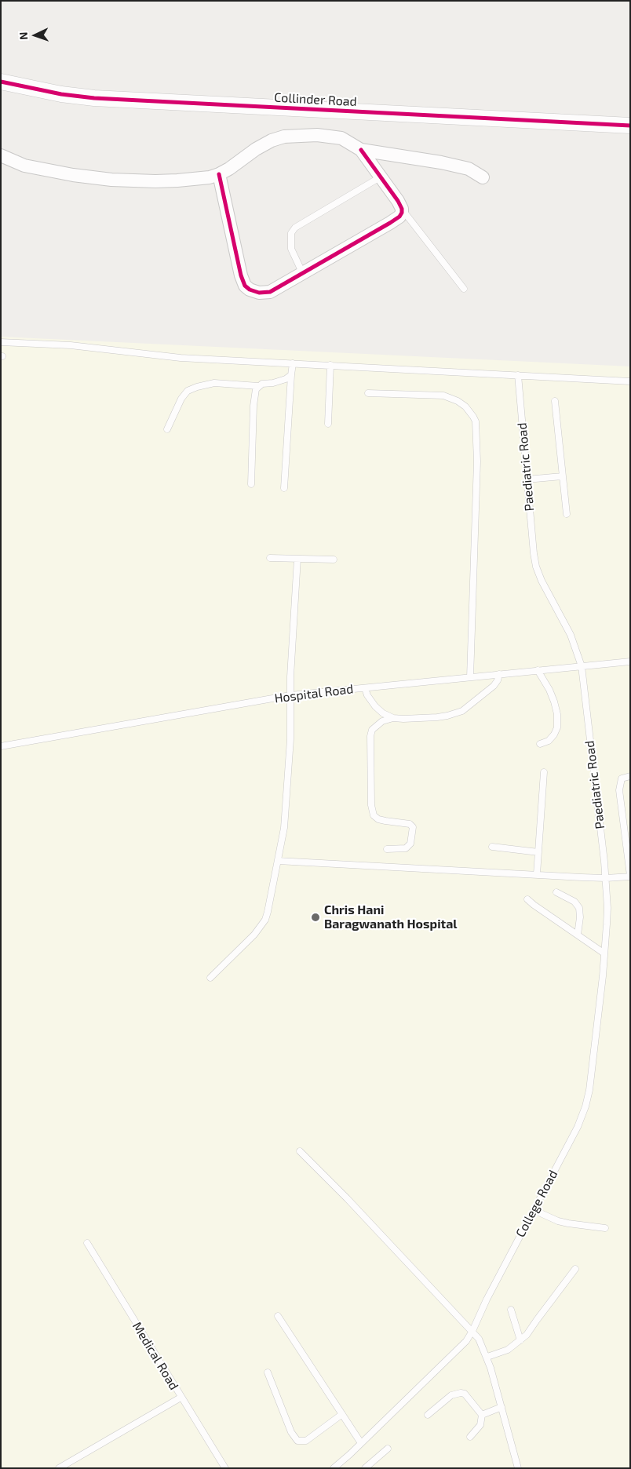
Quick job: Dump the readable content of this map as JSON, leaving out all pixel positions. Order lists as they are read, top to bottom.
{
  "streets": {
    "street": ["Collinder Road"],
    "lane": [
      "Paediatric Road",
      "Hospital Road",
      "College Road",
      "Medical Road"
    ]
  },
  "crossings": [
    ["Paediatric Road", "Hospital Road"],
    ["Paediatric Road", "College Road"]
  ],
  "places": ["Chris Hani Baragwanath Hospital"],
  "north": "left"
}
